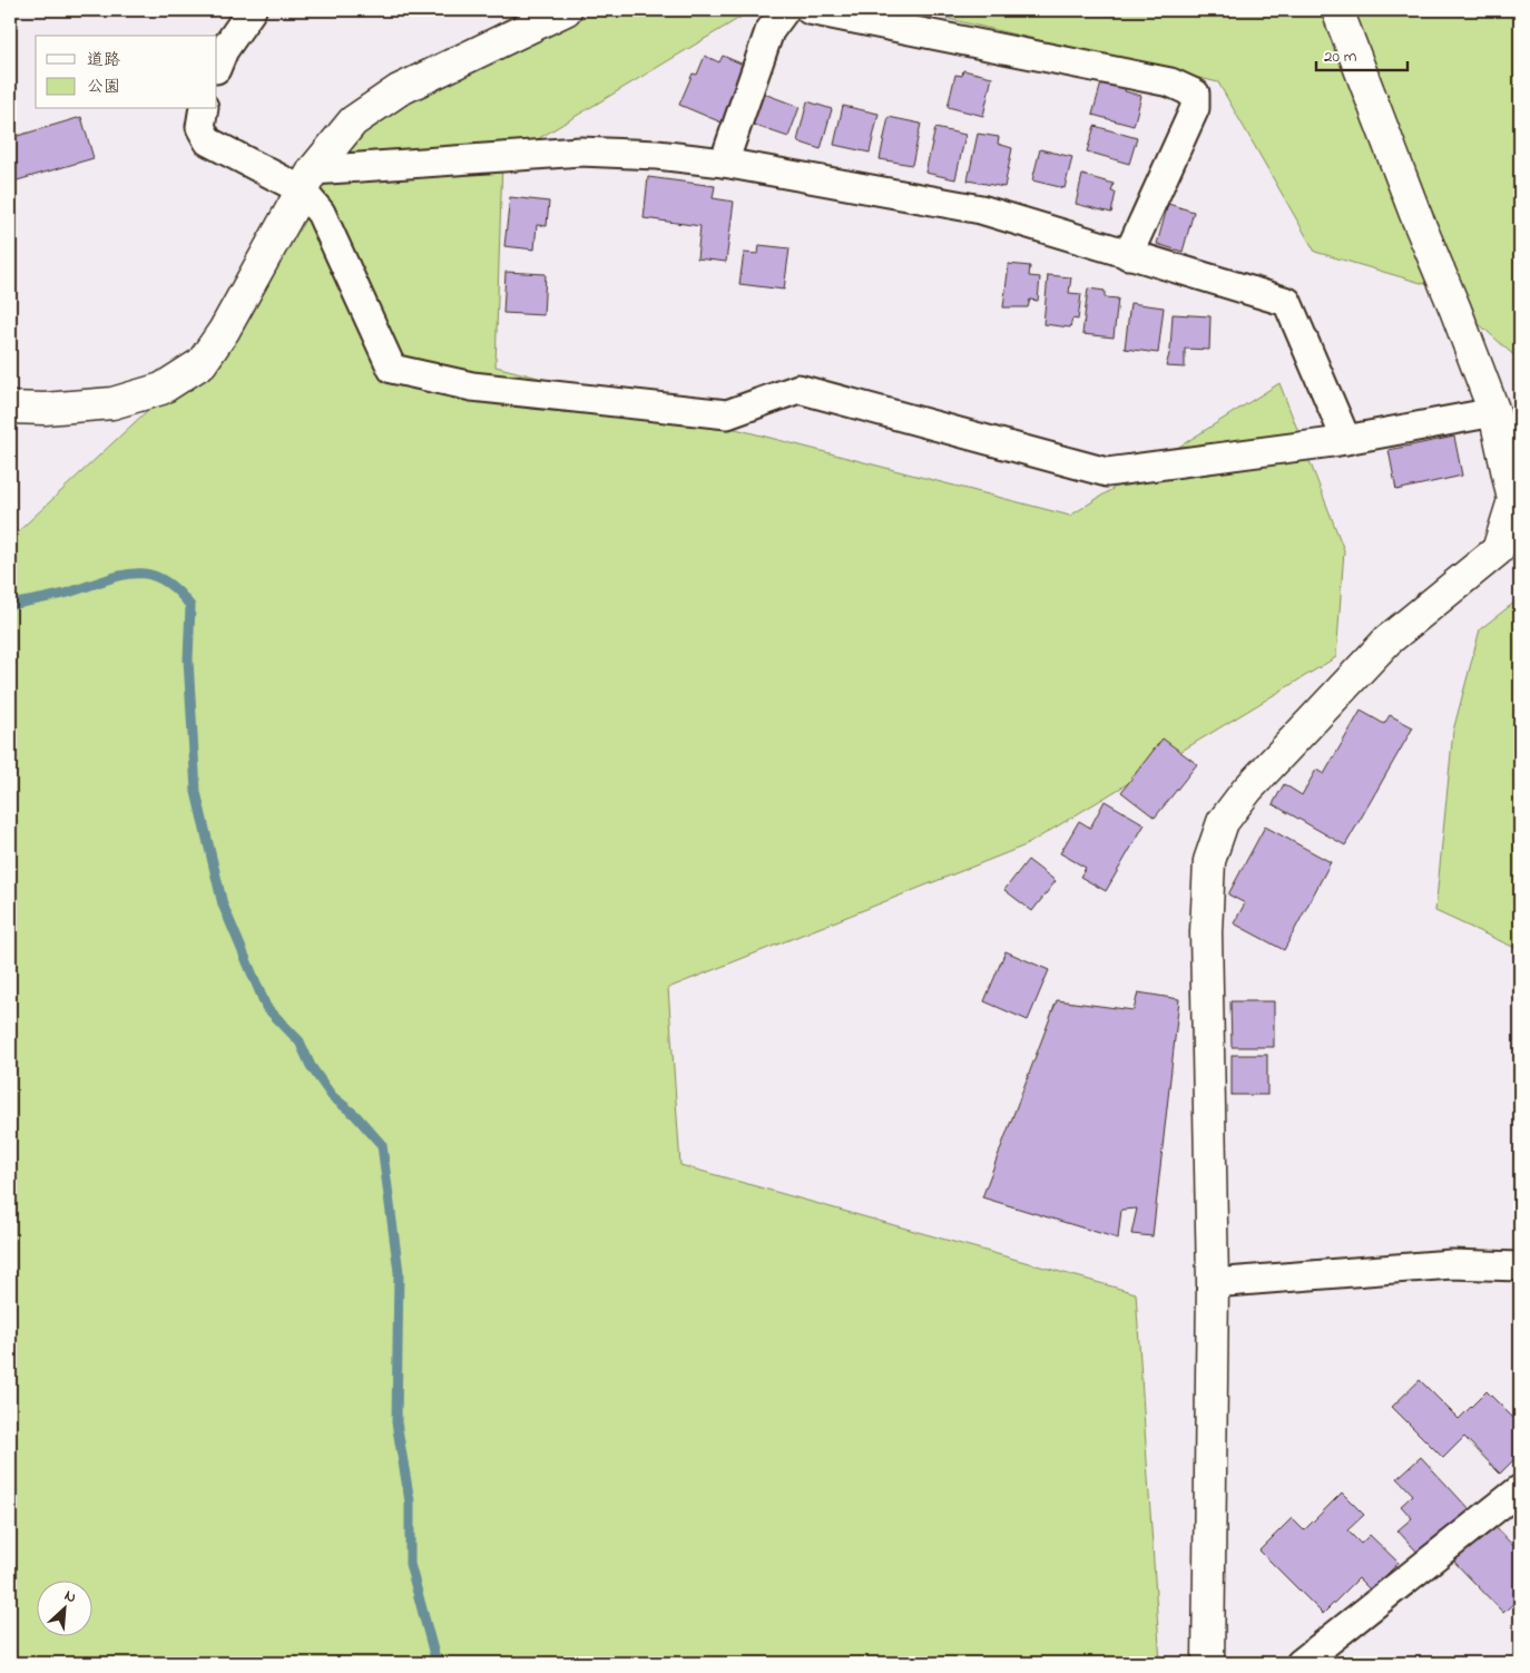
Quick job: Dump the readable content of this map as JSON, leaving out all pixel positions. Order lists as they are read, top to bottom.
{
  "legend": ["道路", "公園"],
  "scale_bar": "20 m",
  "north": "top right"
}
